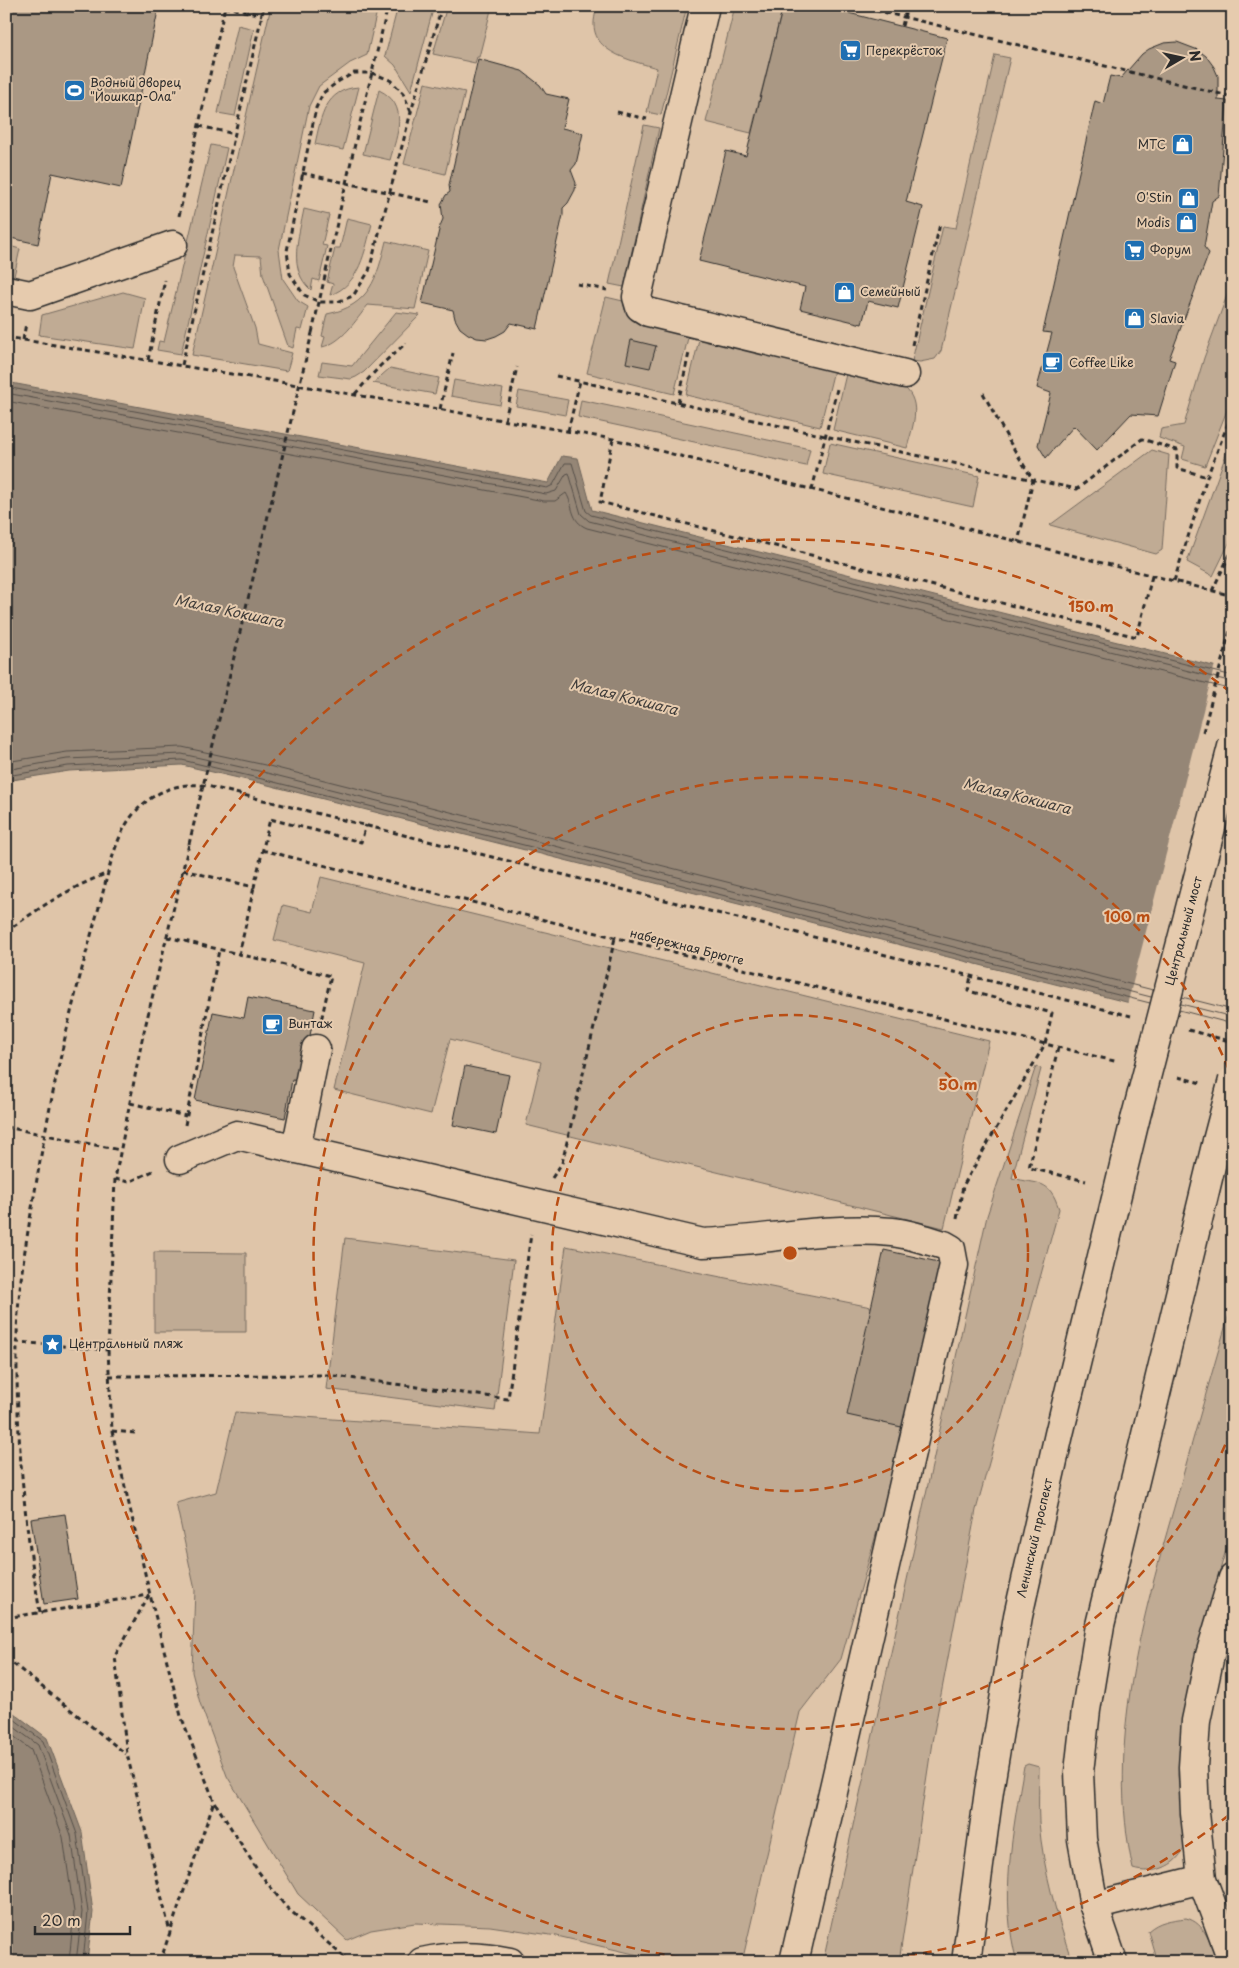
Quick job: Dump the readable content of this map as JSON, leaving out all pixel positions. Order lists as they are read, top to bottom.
{
  "streets": {
    "main road": ["Центральный мост", "Ленинский проспект"],
    "path": ["набережная Брюгге"]
  },
  "crossings": [
    ["Центральный мост", "Ленинский проспект"]
  ],
  "water": ["Малая Кокшага"],
  "places": {
    "supermarket": ["Перекрёсток", "Форум"],
    "sports": ["Водный дворец \"Йошкар-Ола\""],
    "shop": [
      "МТС",
      "O'Stin",
      "Modis",
      "Семейный",
      "Slavia"
    ],
    "cafe": ["Coffee Like", "Винтаж"],
    "place": ["Центральный пляж"]
  },
  "scale_bar": "20 m",
  "north": "right",
  "rings": ["150 m", "100 m", "50 m"]
}
